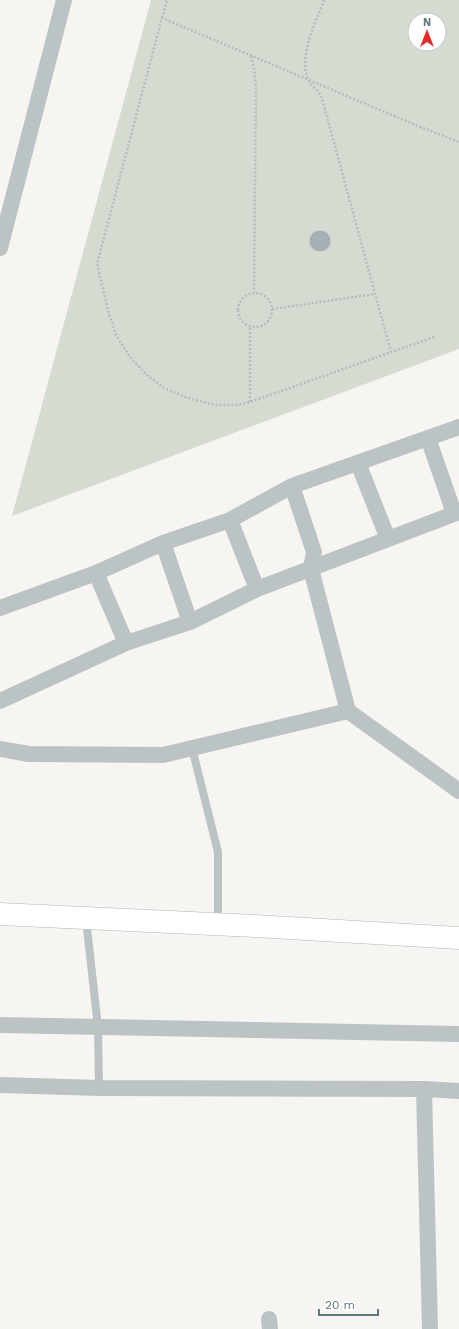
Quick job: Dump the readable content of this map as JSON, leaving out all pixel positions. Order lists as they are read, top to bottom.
{
  "scale_bar": "20 m",
  "north": "top"
}
